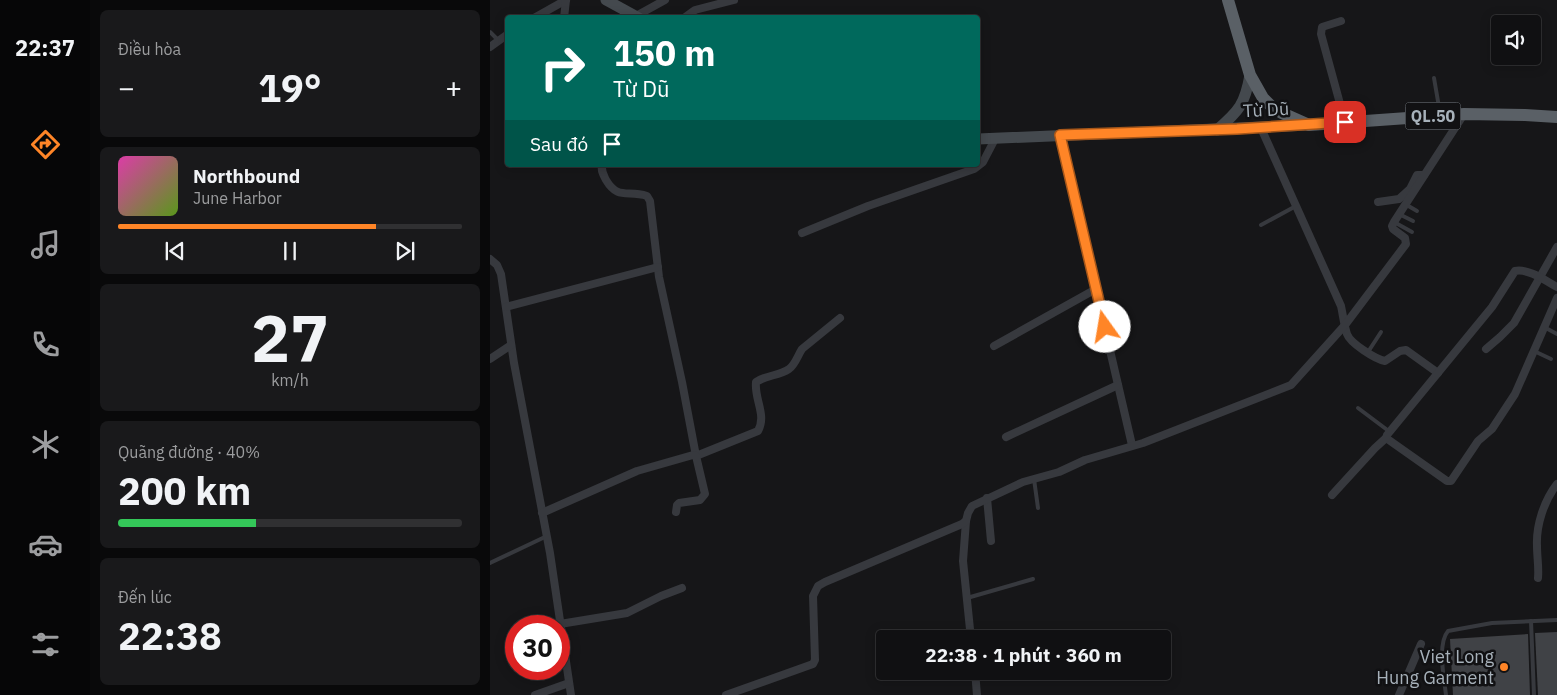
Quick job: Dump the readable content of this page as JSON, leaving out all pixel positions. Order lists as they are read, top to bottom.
{
  "streets": {
    "highway": ["Từ Dũ", "QL.50"]
  },
  "places": ["Viet Long Hung Garment"],
  "page": {
    "tabs": "22:37",
    "tile": [
      "Điều hòa",
      ["27", "km/h"],
      ["Quãng đường · 40%", "200 km"],
      ["Đến lúc", "22:38"]
    ],
    "turn": ["150 m", "Từ Dũ"],
    "heat": ["−", "19°", "+"],
    "then": "Sau đó",
    "song": ["Northbound", "June Harbor"],
    "limit": "30",
    "trip": "22:38 · 1 phút · 360 m"
  }
}
